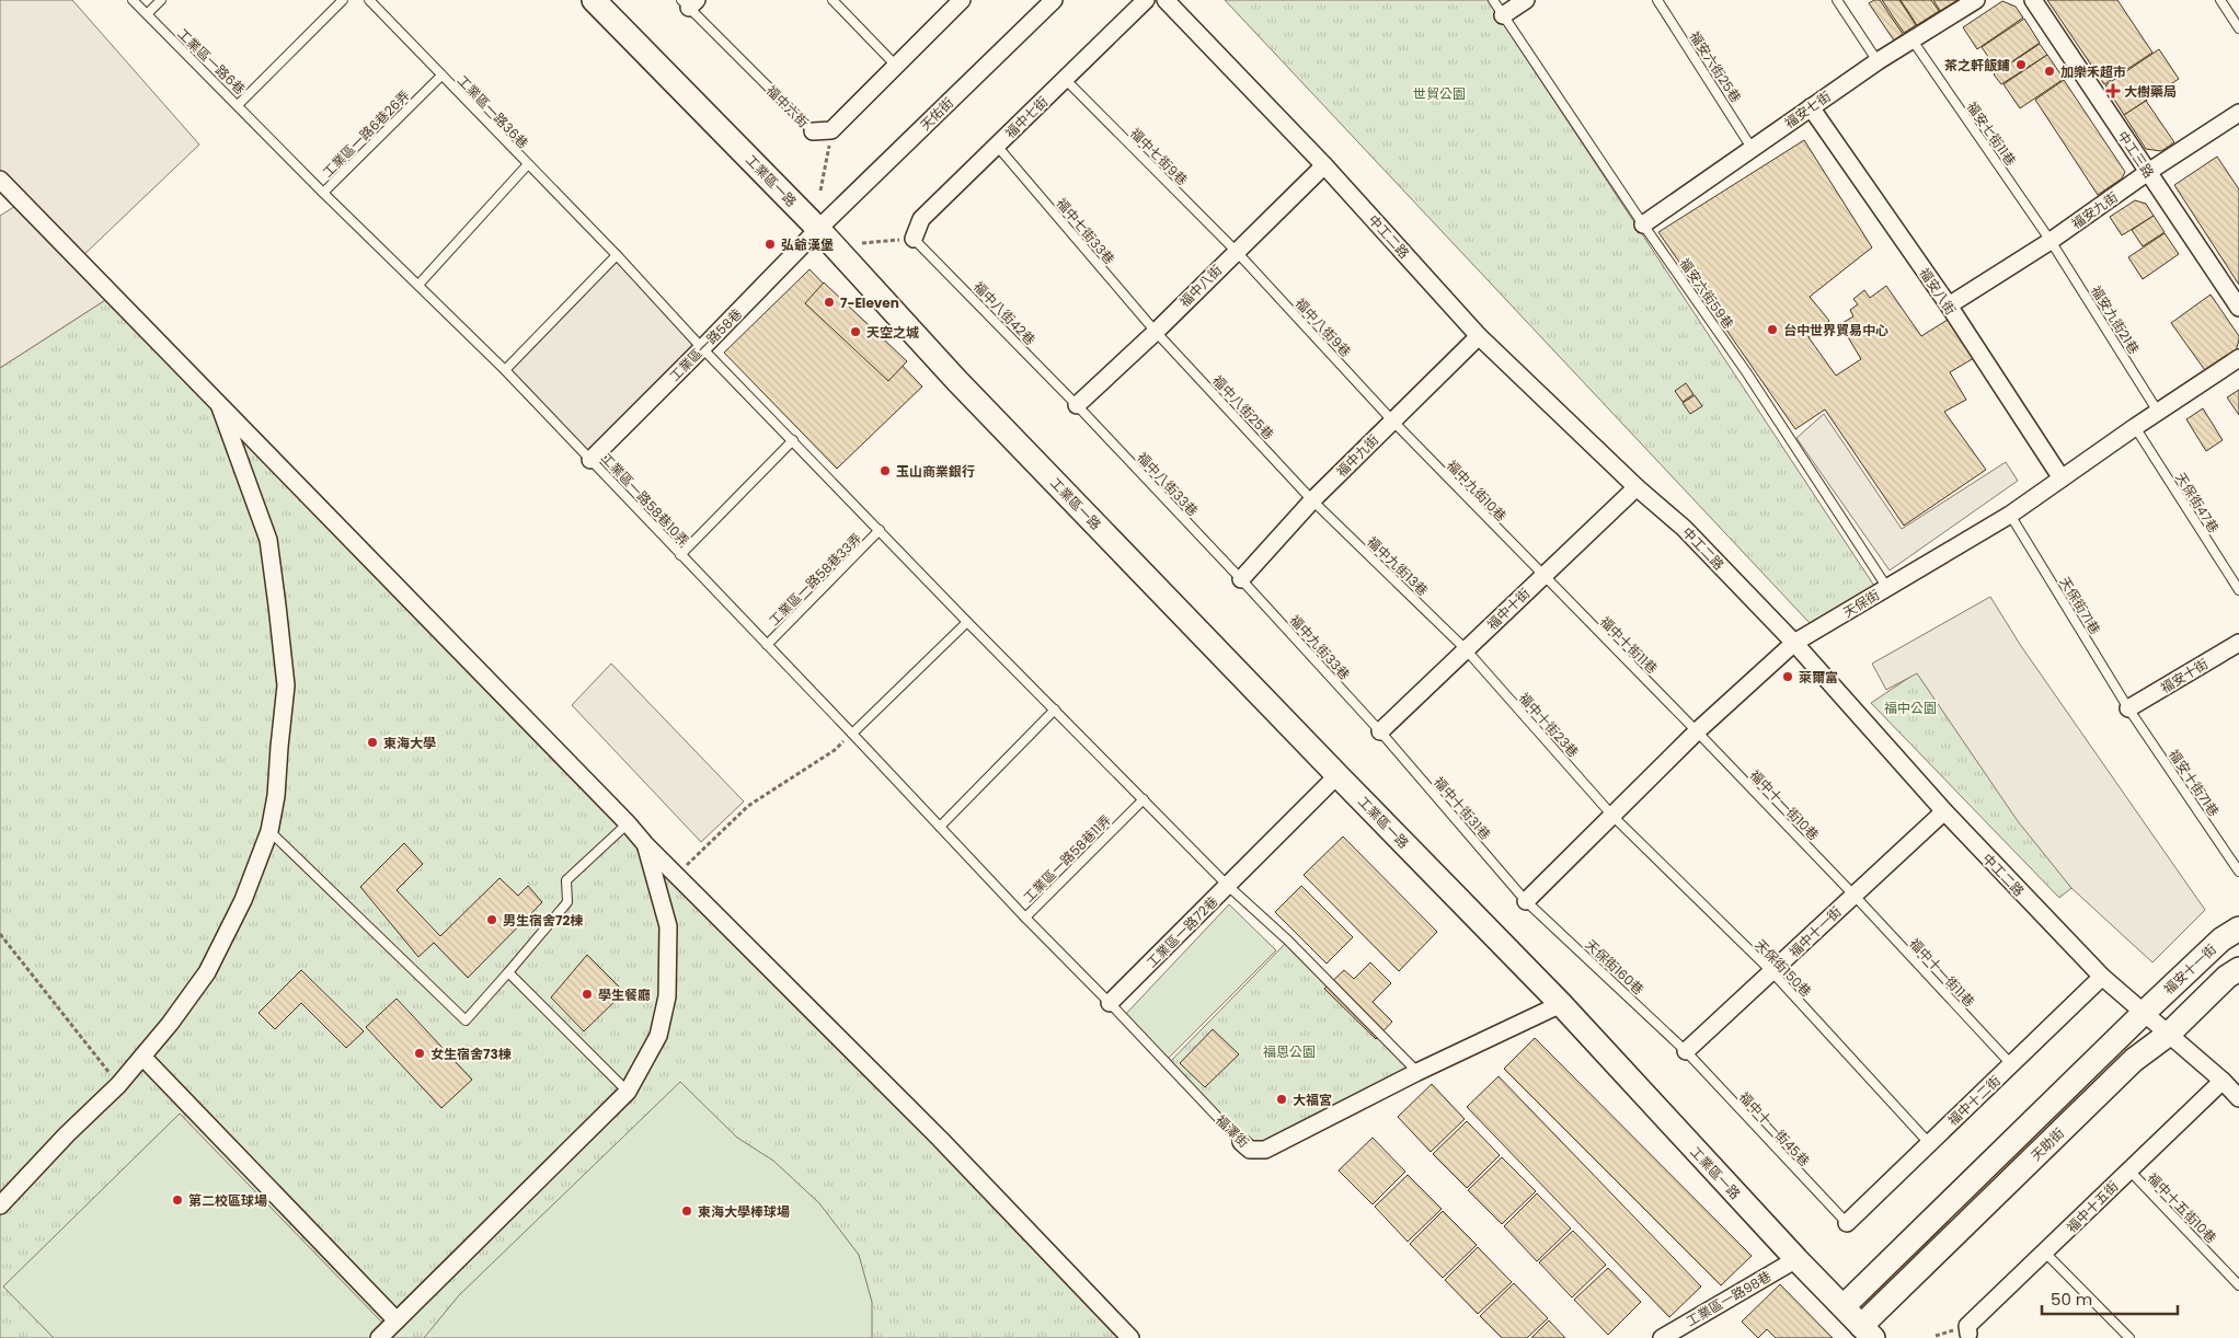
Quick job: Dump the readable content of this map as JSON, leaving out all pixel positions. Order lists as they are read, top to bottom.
{
  "streets": {
    "street": [
      "福中六街",
      "福安七街",
      "天佑街",
      "福中七街",
      "中工三路",
      "工業區一路",
      "福安九街",
      "中工二路",
      "福中八街",
      "福安八街",
      "工業區一路58巷",
      "福中九街",
      "天保街",
      "福中十街",
      "福安十街",
      "工業區一路72巷",
      "福中十一街",
      "福安十一街",
      "福中十二街",
      "福澤街",
      "天助街",
      "福中十五街",
      "工業區一路98巷"
    ],
    "lane": [
      "工業區一路6巷",
      "福安六街25巷",
      "工業區一路36巷",
      "工業區一路6巷26弄",
      "福安七街11巷",
      "福中七街9巷",
      "福中七街33巷",
      "福安六街59巷",
      "福中八街42巷",
      "福安九街21巷",
      "福中八街9巷",
      "福中八街25巷",
      "福中八街33巷",
      "福中九街10巷",
      "工業區一路58巷10弄",
      "天保街47巷",
      "福中九街13巷",
      "工業區一路58巷33弄",
      "天保街71巷",
      "福中十街11巷",
      "福中九街33巷",
      "福中十街23巷",
      "福安十街71巷",
      "福中十一街10巷",
      "福中十街31巷",
      "工業區一路58巷11弄",
      "天保街160巷",
      "天保街150巷",
      "福中十一街11巷",
      "福中十一街45巷",
      "福中十五街10巷"
    ]
  },
  "crossings": [
    ["工業區一路6巷", "工業區一路6巷26弄"],
    ["福安六街25巷", "福安七街"],
    ["福安七街", "福安七街11巷"],
    ["福安七街", "福安八街"],
    ["福安七街", "福安六街59巷"],
    ["工業區一路36巷", "工業區一路6巷26弄"],
    ["天佑街", "工業區一路"],
    ["天佑街", "工業區一路58巷"],
    ["福中七街", "福中七街9巷"],
    ["福中七街", "福中七街33巷"],
    ["福中七街", "福中八街42巷"],
    ["工業區一路6巷26弄", "工業區一路58巷10弄"],
    ["福安七街11巷", "福安九街"],
    ["福安七街11巷", "福安九街21巷"],
    ["中工三路", "福安九街"],
    ["福中七街9巷", "福中八街"],
    ["福中七街9巷", "福中八街9巷"],
    ["工業區一路", "工業區一路58巷"],
    ["工業區一路", "工業區一路72巷"],
    ["工業區一路", "天助街"],
    ["工業區一路", "工業區一路98巷"],
    ["福安九街", "福安八街"],
    ["福安九街", "福安九街21巷"],
    ["福中七街33巷", "福中八街"],
    ["福中七街33巷", "福中八街25巷"],
    ["中工二路", "福中八街"],
    ["中工二路", "福中九街"],
    ["中工二路", "天保街"],
    ["中工二路", "福中十街"],
    ["中工二路", "福中十一街"],
    ["中工二路", "福安十一街"],
    ["中工二路", "福中十二街"],
    ["中工二路", "天助街"],
    ["中工二路", "福中十五街"],
    ["福中八街", "福中八街42巷"],
    ["福中八街", "福中八街9巷"],
    ["福中八街", "福中八街25巷"],
    ["福中八街", "福中八街33巷"],
    ["福安八街", "天保街"],
    ["福安六街59巷", "天保街"],
    ["福中八街42巷", "福中八街33巷"],
    ["福安九街21巷", "天保街"],
    ["福中八街9巷", "福中九街"],
    ["福中八街9巷", "福中九街10巷"],
    ["工業區一路58巷", "工業區一路58巷10弄"],
    ["福中八街25巷", "福中九街"],
    ["福中八街25巷", "福中九街13巷"],
    ["福中九街", "福中八街33巷"],
    ["福中九街", "福中九街10巷"],
    ["福中九街", "福中九街13巷"],
    ["福中九街", "福中九街33巷"],
    ["福中八街33巷", "福中九街33巷"],
    ["福中九街10巷", "福中十街"],
    ["福中九街10巷", "福中十街11巷"],
    ["工業區一路58巷10弄", "工業區一路58巷33弄"],
    ["工業區一路58巷10弄", "工業區一路58巷11弄"],
    ["天保街47巷", "天保街"],
    ["福中九街13巷", "福中十街"],
    ["福中九街13巷", "福中十街23巷"],
    ["工業區一路58巷33弄", "工業區一路58巷11弄"],
    ["天保街", "天保街71巷"],
    ["天保街", "福中十街11巷"],
    ["天保街", "福中十街23巷"],
    ["天保街", "福中十一街10巷"],
    ["天保街", "福中十街31巷"],
    ["天保街", "天保街160巷"],
    ["天保街", "天保街150巷"],
    ["天保街71巷", "福安十街"],
    ["天保街71巷", "福安十街71巷"],
    ["福中十街", "福中十街11巷"],
    ["福中十街", "福中九街33巷"],
    ["福中十街", "福中十街23巷"],
    ["福中十街", "福中十街31巷"],
    ["福中十街11巷", "福中十一街10巷"],
    ["福中九街33巷", "福中十街31巷"],
    ["福安十街", "福安十街71巷"],
    ["福中十街23巷", "天保街150巷"],
    ["福中十一街10巷", "福中十一街"],
    ["福中十一街10巷", "福中十一街11巷"],
    ["福中十街31巷", "天保街160巷"],
    ["工業區一路72巷", "福澤街"],
    ["福中十一街", "天保街160巷"],
    ["福中十一街", "天保街150巷"],
    ["福中十一街", "福中十一街11巷"],
    ["福中十一街", "福中十一街45巷"],
    ["天保街160巷", "福中十一街45巷"],
    ["天保街150巷", "福中十二街"],
    ["福安十一街", "天助街"],
    ["福中十一街11巷", "福中十二街"],
    ["福中十二街", "福中十一街45巷"],
    ["福中十五街", "福中十五街10巷"]
  ],
  "parks": ["世貿公園", "福中公園", "福恩公園"],
  "places": {
    "other": [
      "茶之軒飯鋪",
      "加樂禾超市",
      "弘爺漢堡",
      "7-Eleven",
      "台中世界貿易中心",
      "天空之城",
      "玉山商業銀行",
      "萊爾富",
      "東海大學",
      "男生宿舍72棟",
      "學生餐廳",
      "女生宿舍73棟",
      "大福宮",
      "第二校區球場",
      "東海大學棒球場"
    ],
    "health": ["大樹藥局"]
  },
  "scale_bar": "50 m"
}
